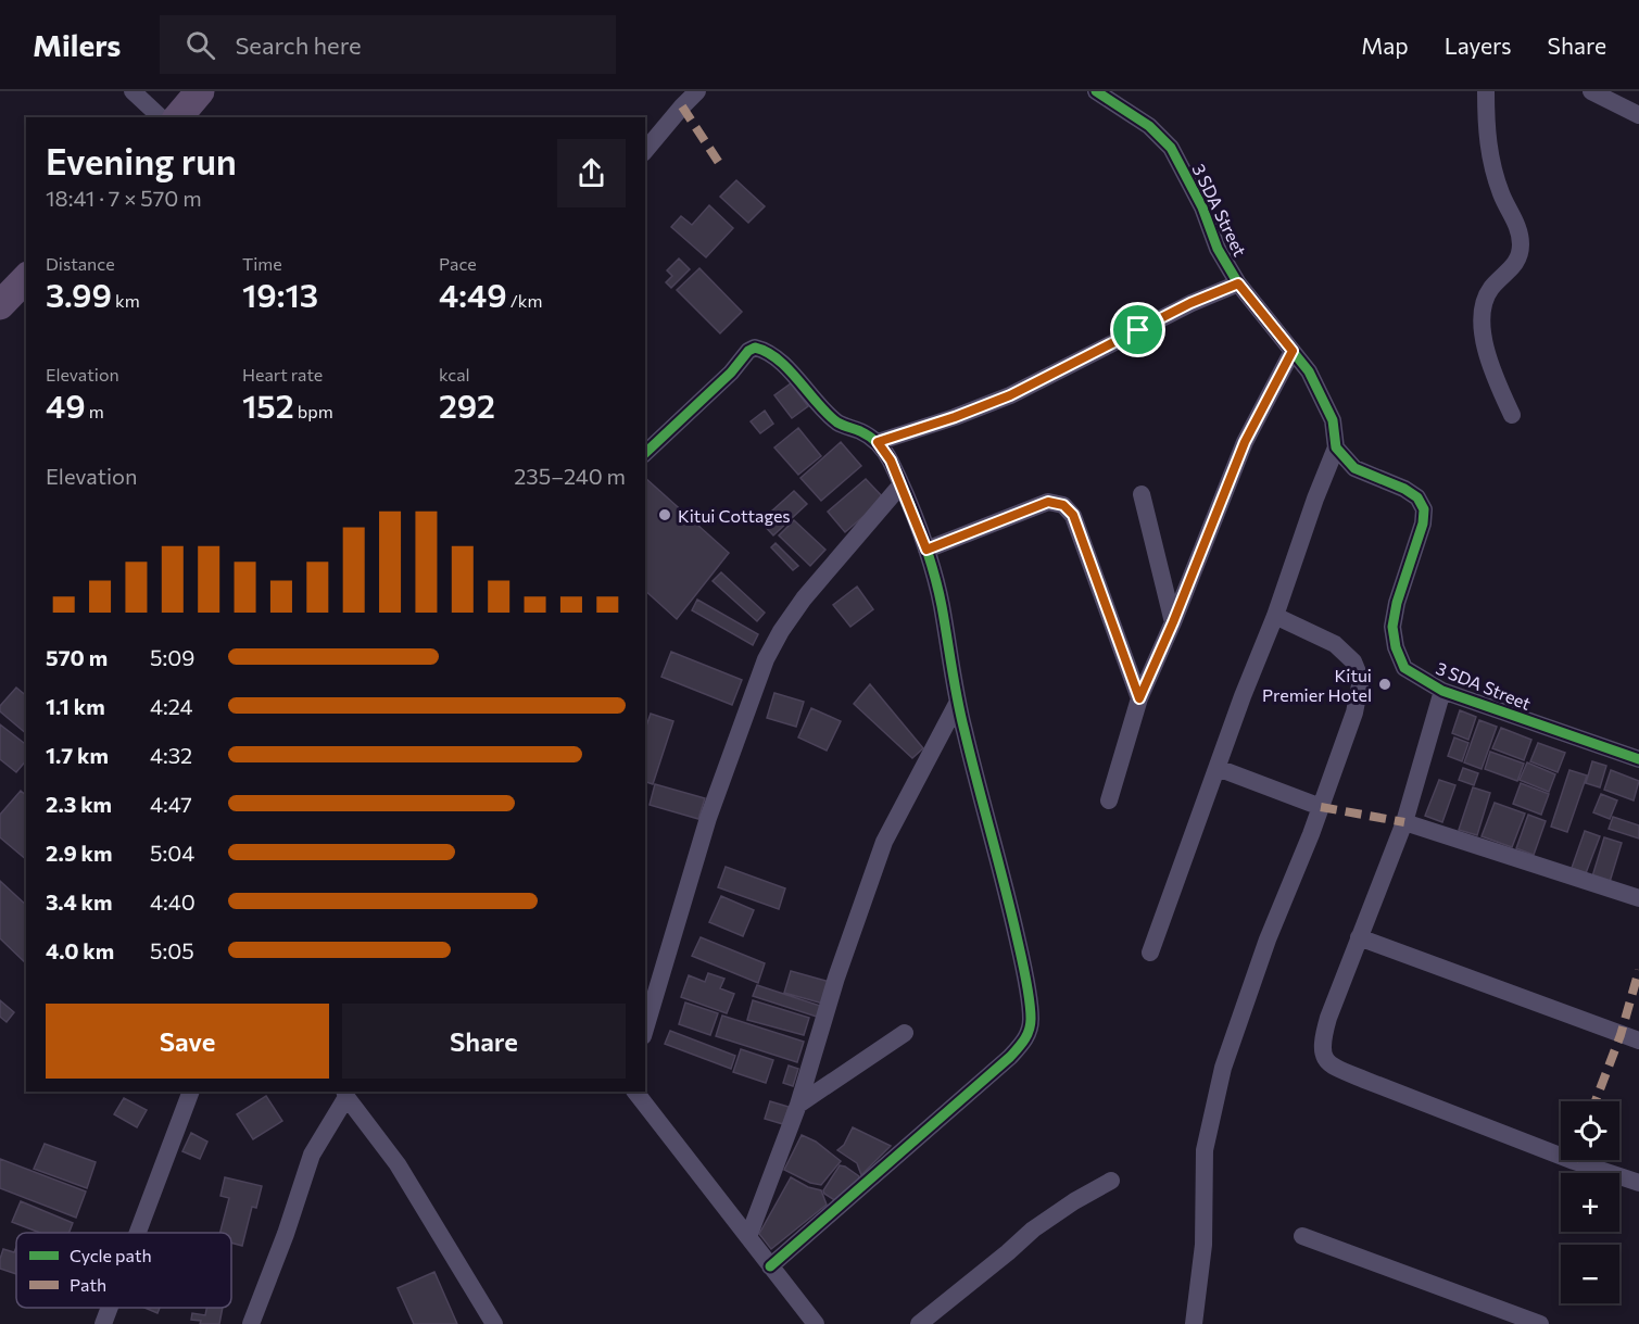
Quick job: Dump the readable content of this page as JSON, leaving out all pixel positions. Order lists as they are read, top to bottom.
{
  "streets": {
    "street": ["3 SDA Street"]
  },
  "places": ["Kitui Cottages", "Kitui Premier Hotel"],
  "legend": ["Cycle path", "Path"],
  "page": {
    "header": "Milers",
    "search": "Search here",
    "nav": ["Map", "Layers", "Share"],
    "heading": ["Evening run", "18:41 · 7 × 570 m"],
    "stats": [
      ["Distance", "3.99 km"],
      ["Time", "19:13"],
      ["Pace", "4:49 /km"],
      ["Elevation", "49 m"],
      ["Heart rate", "152 bpm"],
      ["kcal", "292"]
    ],
    "chart": ["Elevation", "235–240 m"],
    "list": [
      {
        "name": "570 m",
        "note": "5:09"
      },
      {
        "name": "1.1 km",
        "note": "4:24"
      },
      {
        "name": "1.7 km",
        "note": "4:32"
      },
      {
        "name": "2.3 km",
        "note": "4:47"
      },
      {
        "name": "2.9 km",
        "note": "5:04"
      },
      {
        "name": "3.4 km",
        "note": "4:40"
      },
      {
        "name": "4.0 km",
        "note": "5:05"
      }
    ],
    "buttons": ["Save", "Share"],
    "map_buttons": ["+", "−"]
  }
}
